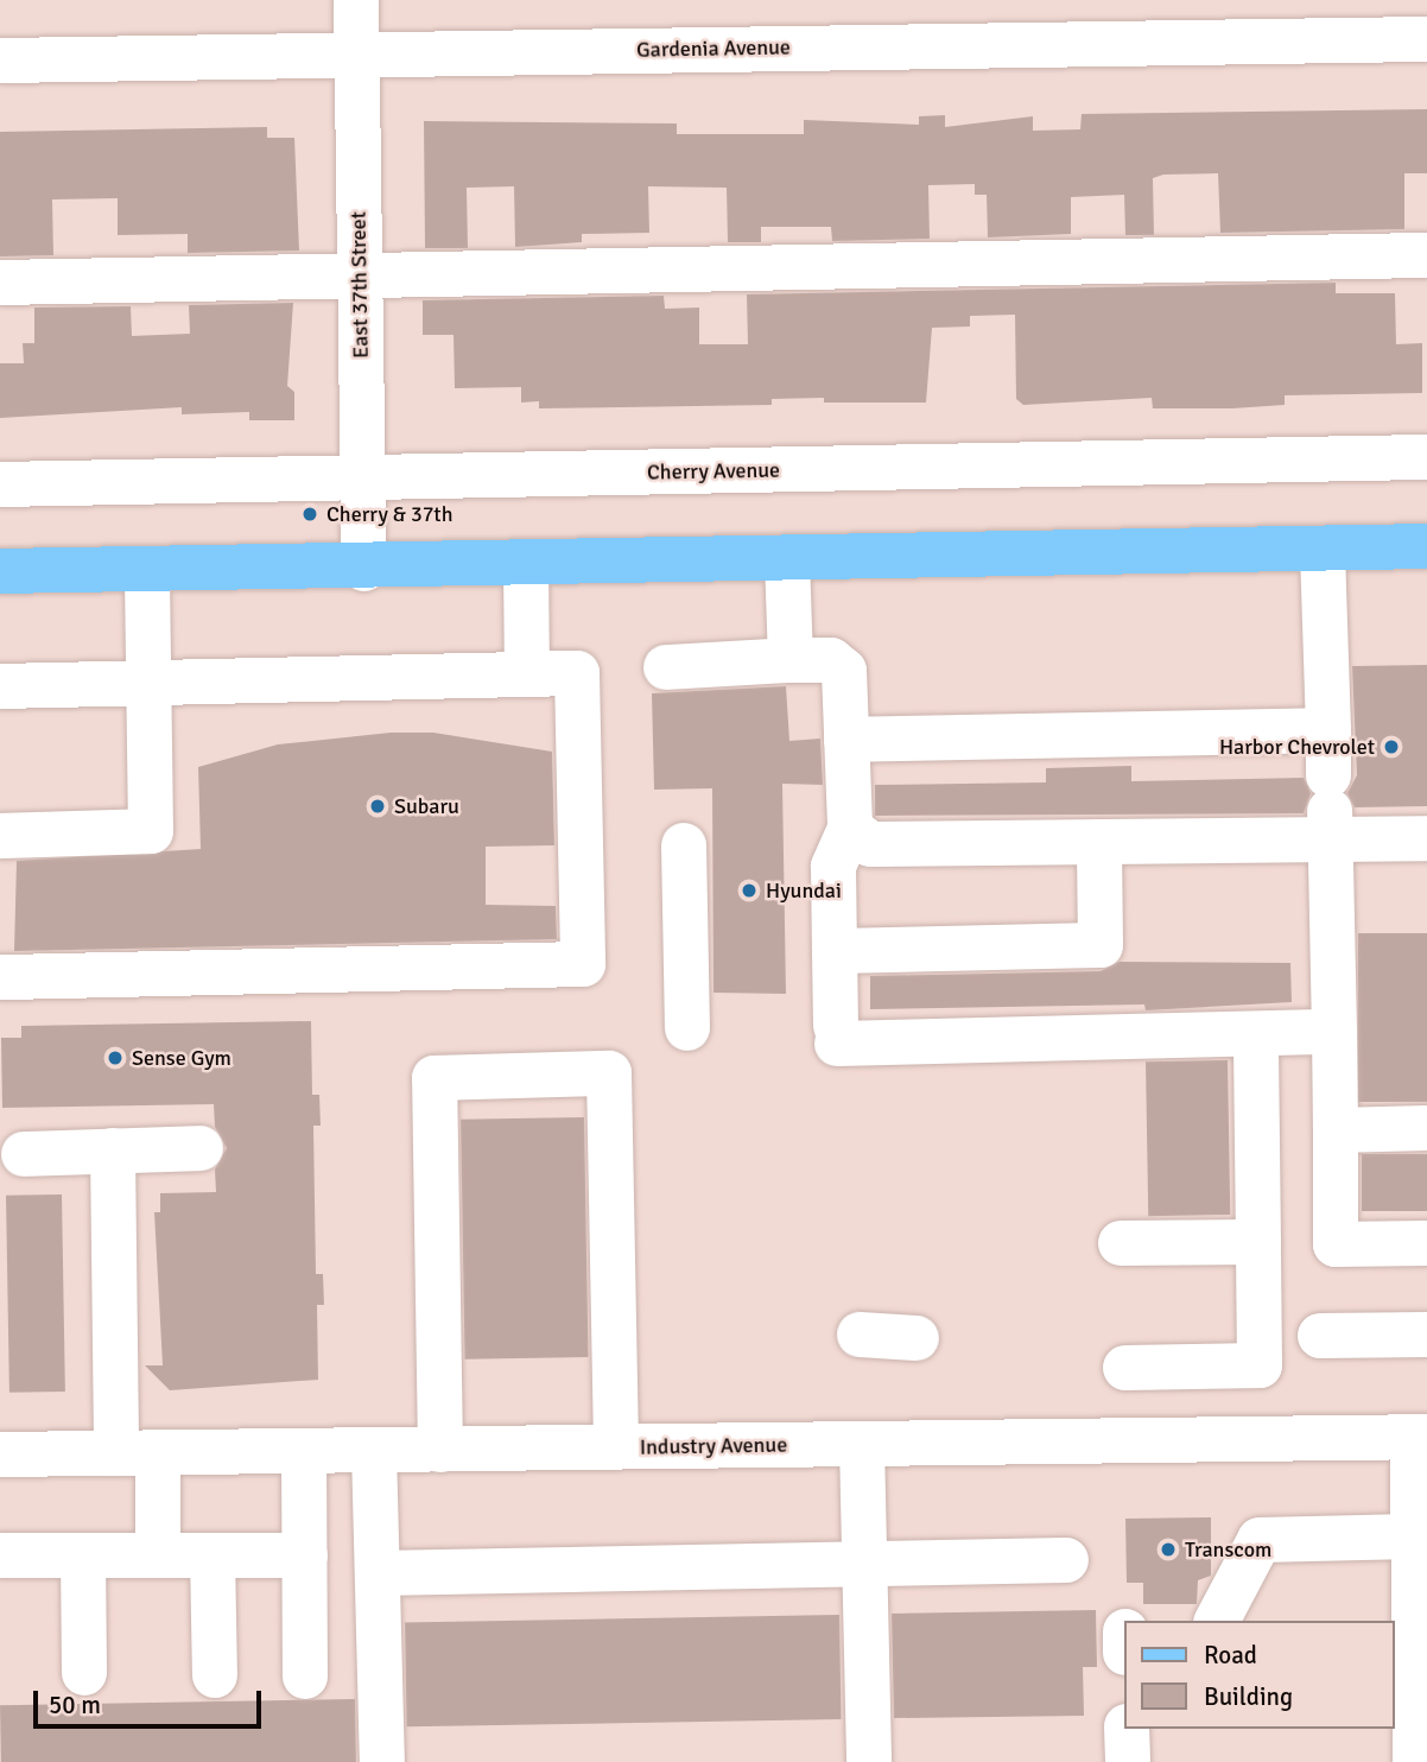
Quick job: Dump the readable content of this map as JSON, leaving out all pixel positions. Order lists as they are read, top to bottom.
{
  "streets": {
    "street": [
      "Gardenia Avenue",
      "East 37th Street",
      "Cherry Avenue",
      "Industry Avenue"
    ]
  },
  "crossings": [
    ["Gardenia Avenue", "East 37th Street"],
    ["East 37th Street", "Cherry Avenue"]
  ],
  "places": [
    "Cherry & 37th",
    "Harbor Chevrolet",
    "Subaru",
    "Hyundai",
    "Sense Gym",
    "Transcom"
  ],
  "legend": ["Road", "Building"],
  "scale_bar": "50 m"
}
